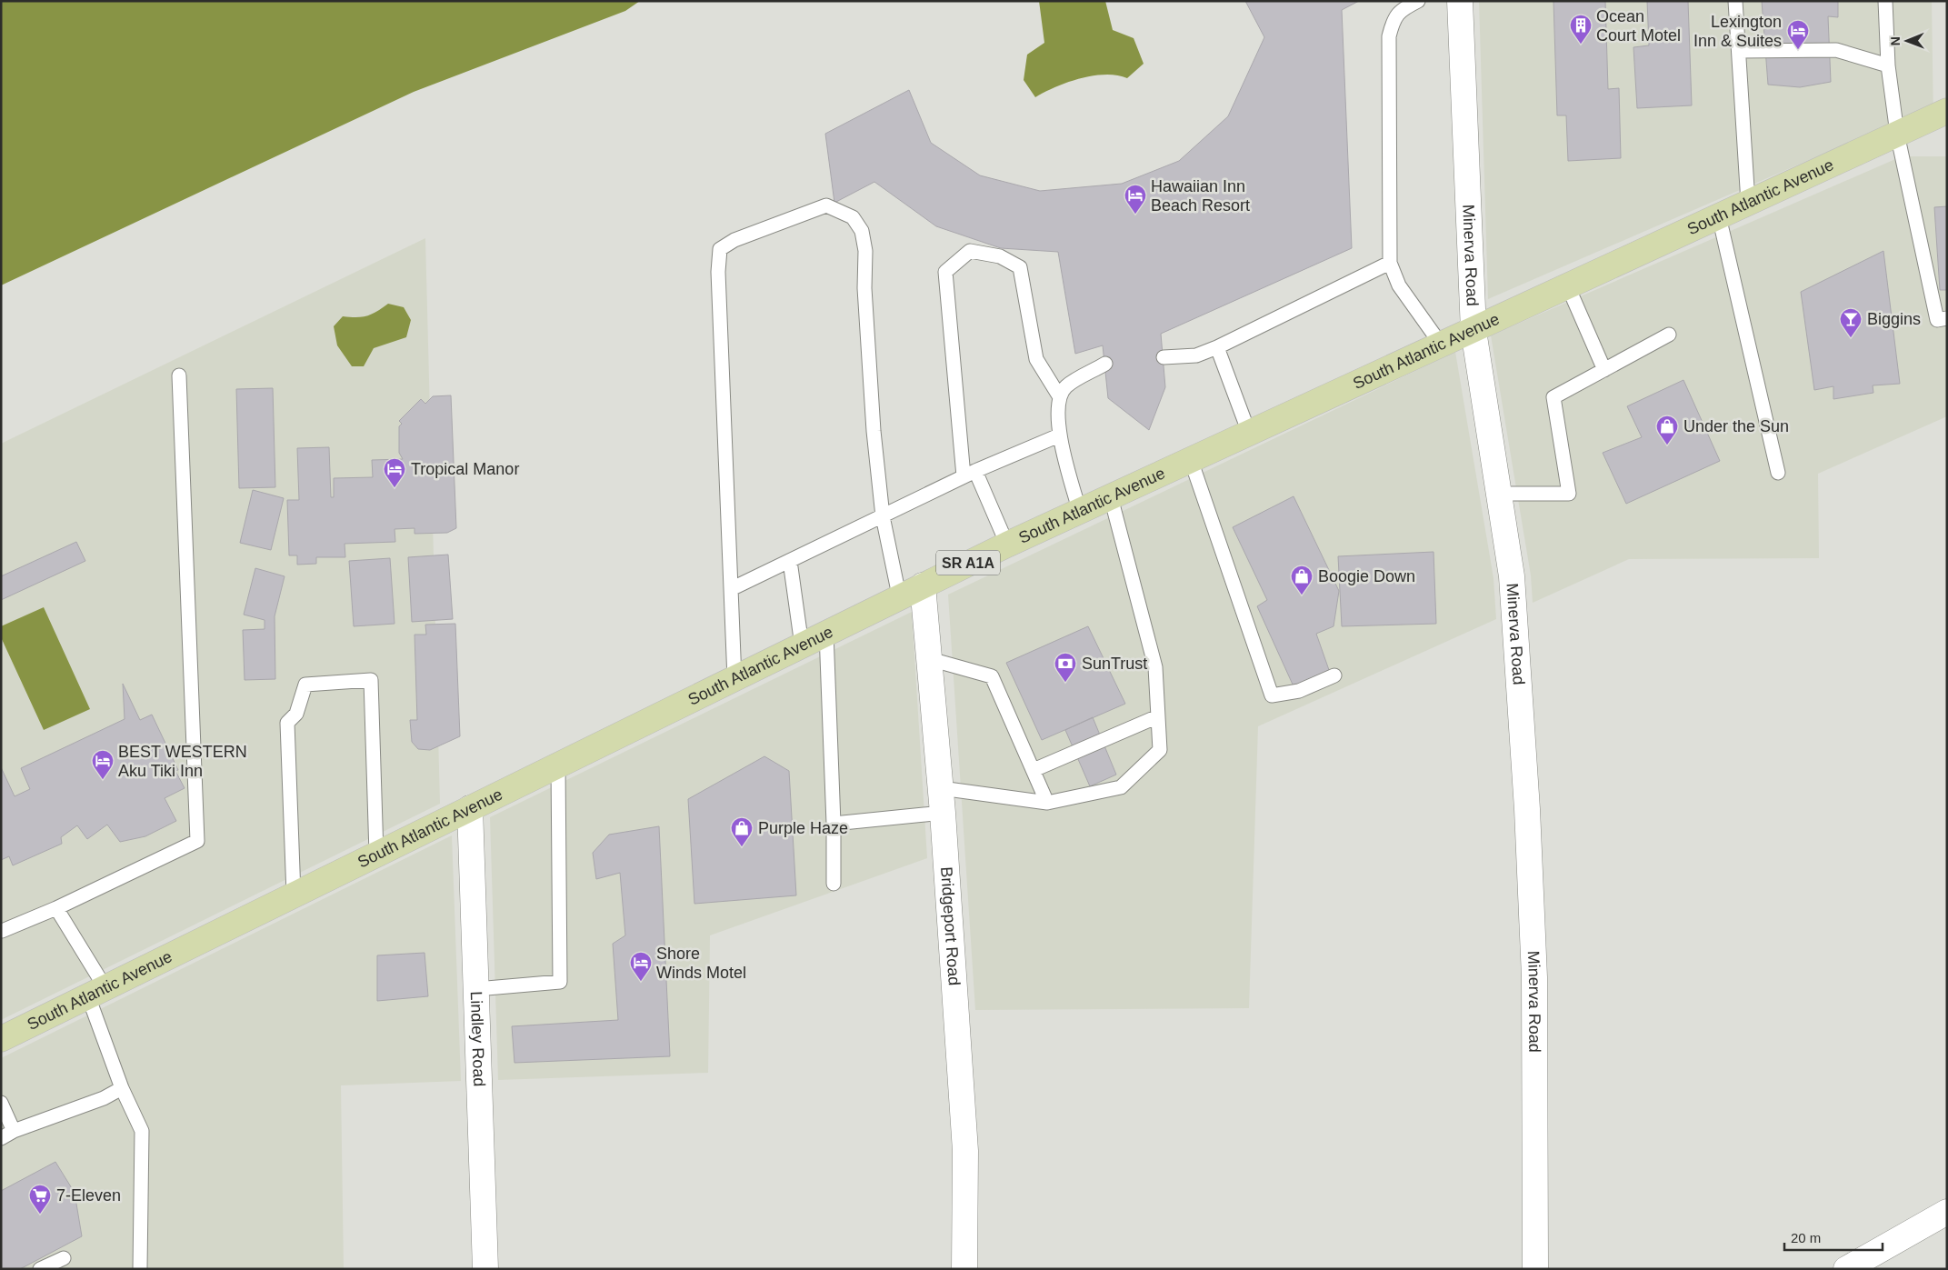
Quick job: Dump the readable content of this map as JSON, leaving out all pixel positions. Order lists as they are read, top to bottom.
{
  "streets": {
    "main road": ["South Atlantic Avenue", "SR A1A"],
    "street": ["Minerva Road", "Bridgeport Road", "Lindley Road"]
  },
  "crossings": [
    ["South Atlantic Avenue", "Minerva Road"],
    ["South Atlantic Avenue", "Bridgeport Road"],
    ["South Atlantic Avenue", "Lindley Road"]
  ],
  "places": {
    "building": ["Ocean Court Motel"],
    "hotel": [
      "Lexington Inn & Suites",
      "Hawaiian Inn Beach Resort",
      "Tropical Manor",
      "BEST WESTERN Aku Tiki Inn",
      "Shore Winds Motel"
    ],
    "bar": ["Biggins"],
    "shop": ["Under the Sun", "Boogie Down", "Purple Haze"],
    "bank": ["SunTrust"],
    "supermarket": ["7-Eleven"]
  },
  "scale_bar": "20 m",
  "north": "left"
}
